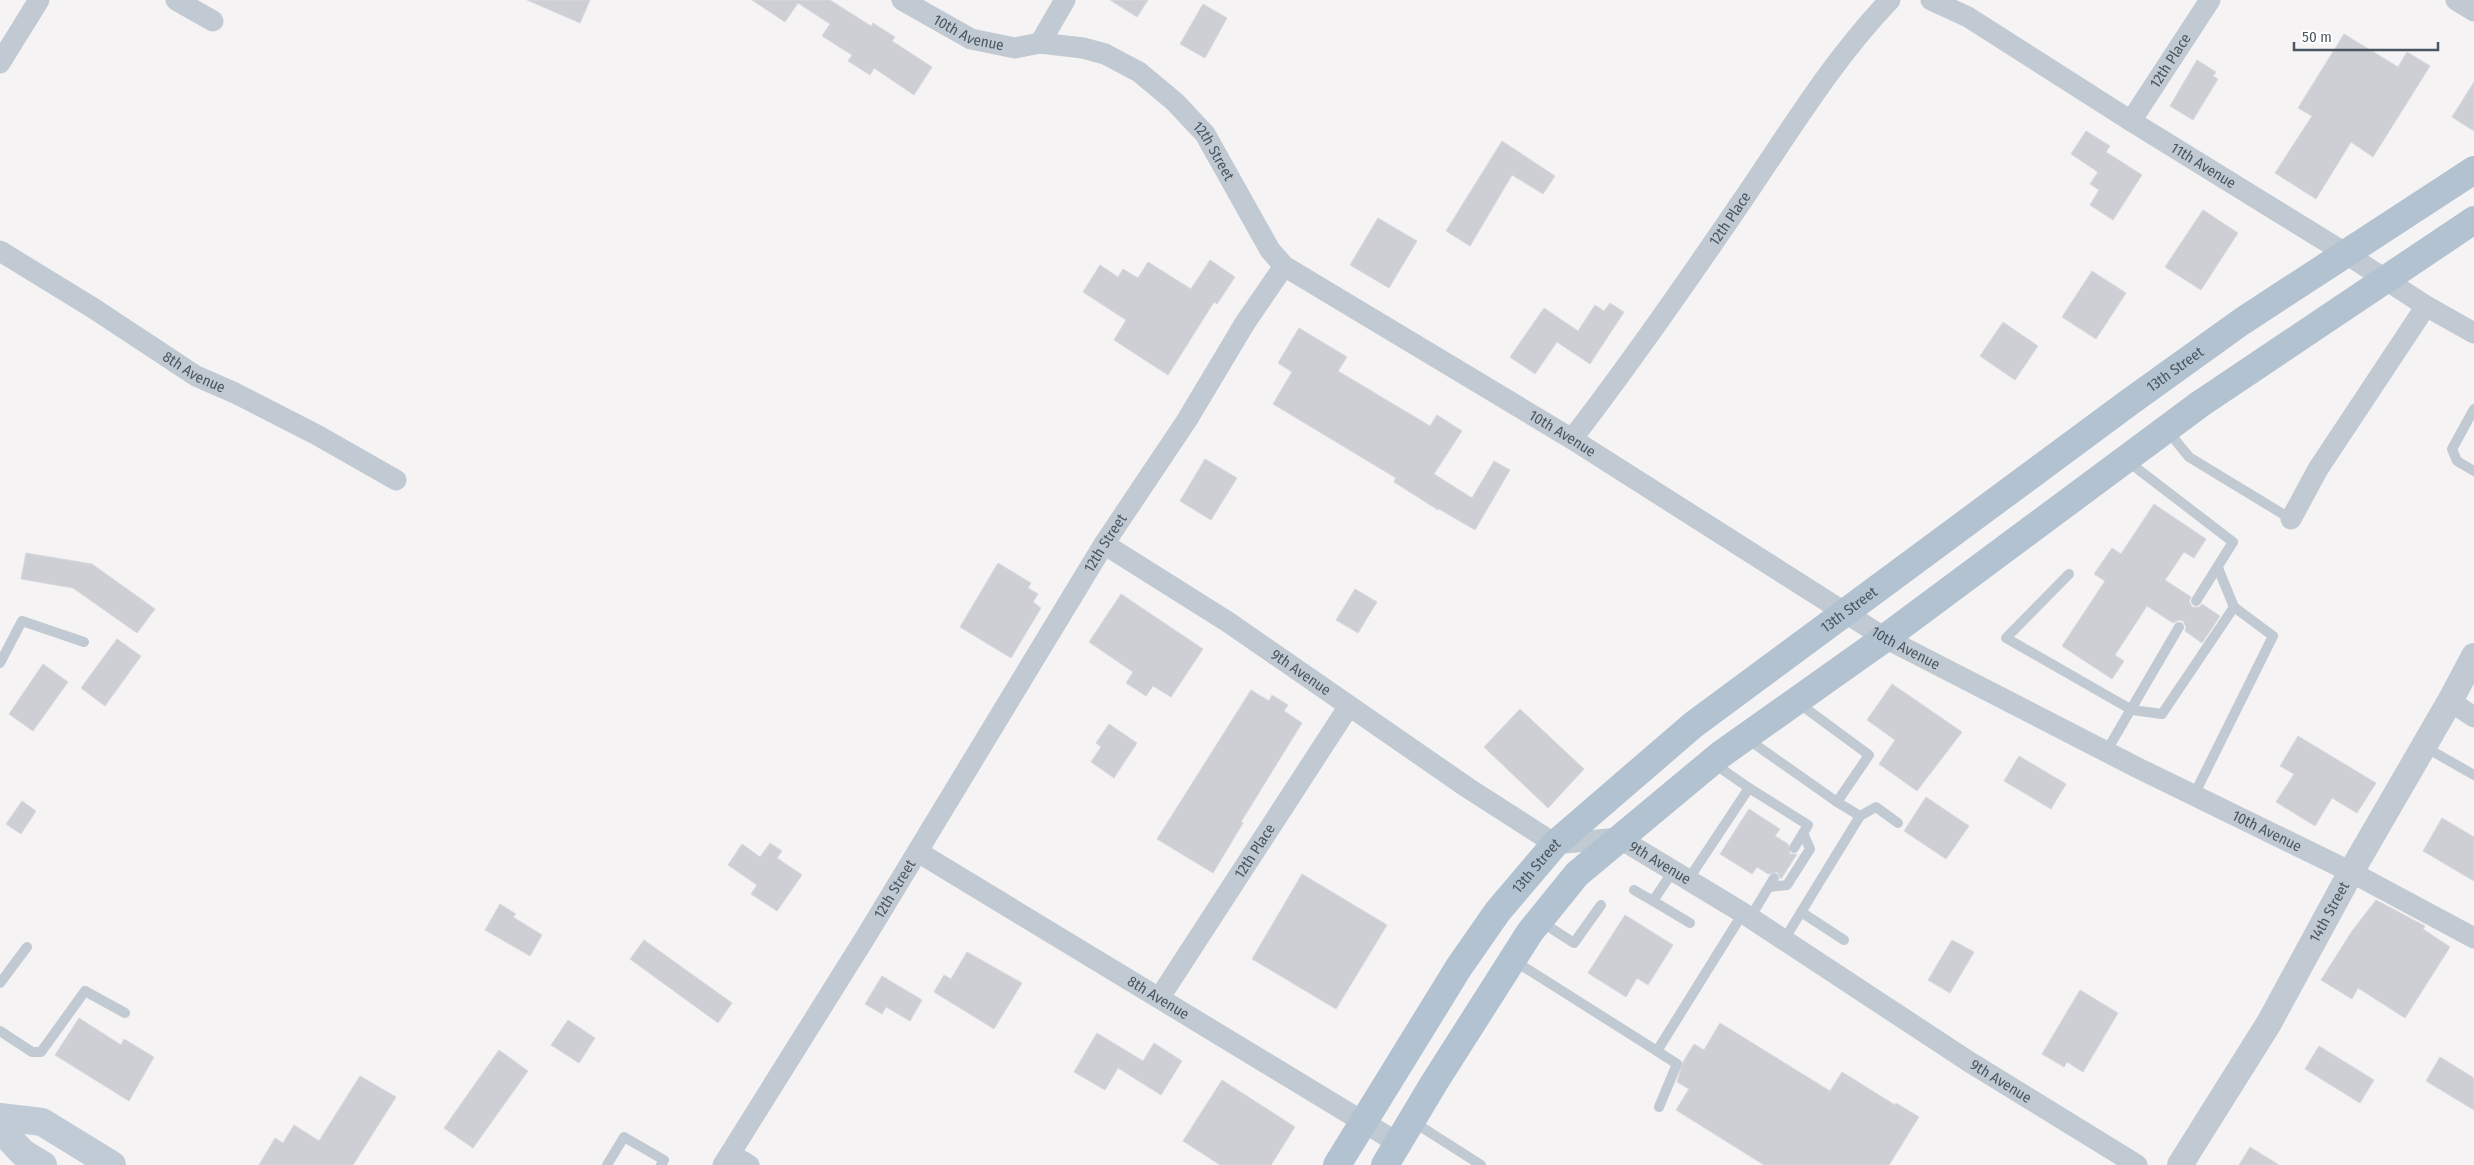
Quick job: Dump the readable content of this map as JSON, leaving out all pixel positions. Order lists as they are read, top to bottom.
{
  "streets": {
    "main road": ["13th Street"],
    "street": [
      "10th Avenue",
      "12th Place",
      "12th Street",
      "11th Avenue",
      "8th Avenue",
      "9th Avenue",
      "14th Street"
    ]
  },
  "crossings": [
    ["10th Avenue", "12th Place"],
    ["10th Avenue", "12th Street"],
    ["10th Avenue", "13th Street"],
    ["10th Avenue", "14th Street"],
    ["12th Place", "11th Avenue"],
    ["12th Place", "8th Avenue"],
    ["12th Place", "9th Avenue"],
    ["12th Street", "8th Avenue"],
    ["12th Street", "9th Avenue"],
    ["11th Avenue", "13th Street"],
    ["13th Street", "8th Avenue"],
    ["13th Street", "9th Avenue"]
  ],
  "scale_bar": "50 m"
}
